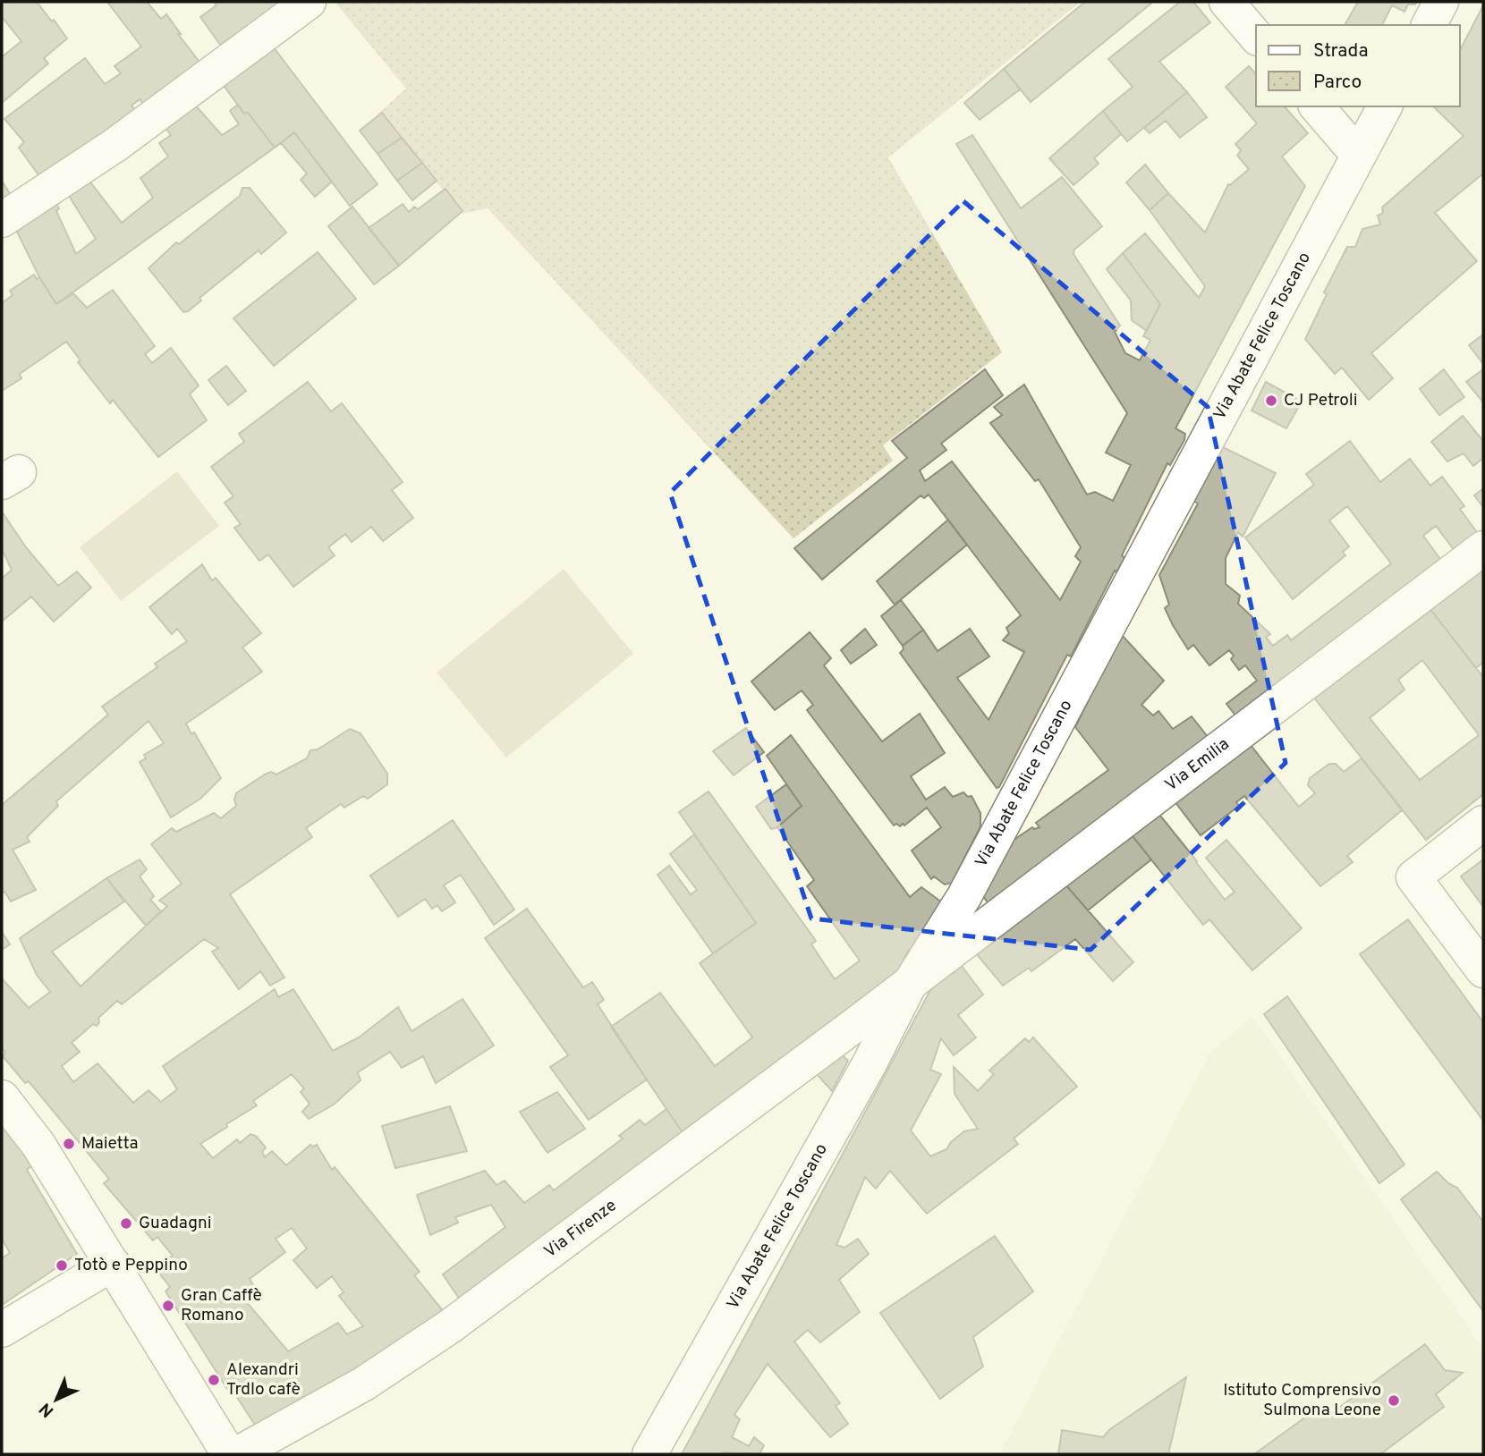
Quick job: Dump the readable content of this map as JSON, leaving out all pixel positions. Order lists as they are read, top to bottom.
{
  "streets": {
    "street": ["Via Abate Felice Toscano", "Via Emilia", "Via Firenze"]
  },
  "crossings": [
    ["Via Abate Felice Toscano", "Via Emilia"],
    ["Via Abate Felice Toscano", "Via Firenze"],
    ["Via Emilia", "Via Firenze"]
  ],
  "places": [
    "CJ Petroli",
    "Maietta",
    "Guadagni",
    "Totò e Peppino",
    "Gran Caffè Romano",
    "Alexandri Trdlo cafè",
    "Istituto Comprensivo Sulmona Leone"
  ],
  "legend": ["Strada", "Parco"],
  "north": "bottom left"
}
